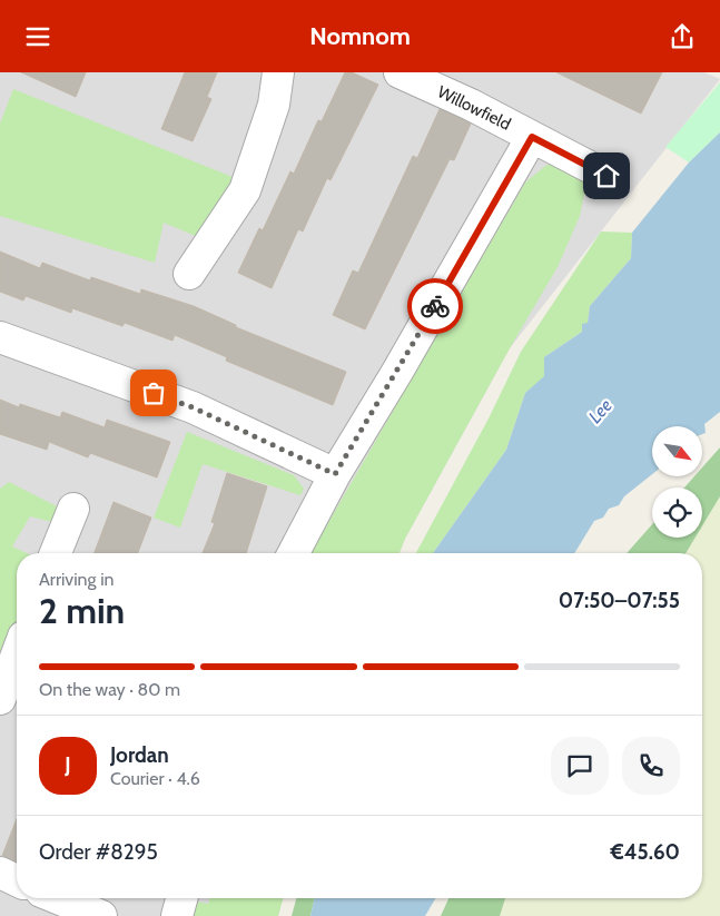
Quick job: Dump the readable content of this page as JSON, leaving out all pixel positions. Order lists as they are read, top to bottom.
{
  "streets": {
    "street": ["Willowfield"]
  },
  "water": ["Lee"],
  "north": "bottom right",
  "page": {
    "header": "Nomnom",
    "heading": ["2 min", "Arriving in", "07:50–07:55"],
    "panel": [
      "Jordan",
      "Courier · 4.6",
      "Order #8295",
      "€45.60"
    ],
    "bar": "On the way · 80 m",
    "round": "J"
  }
}
